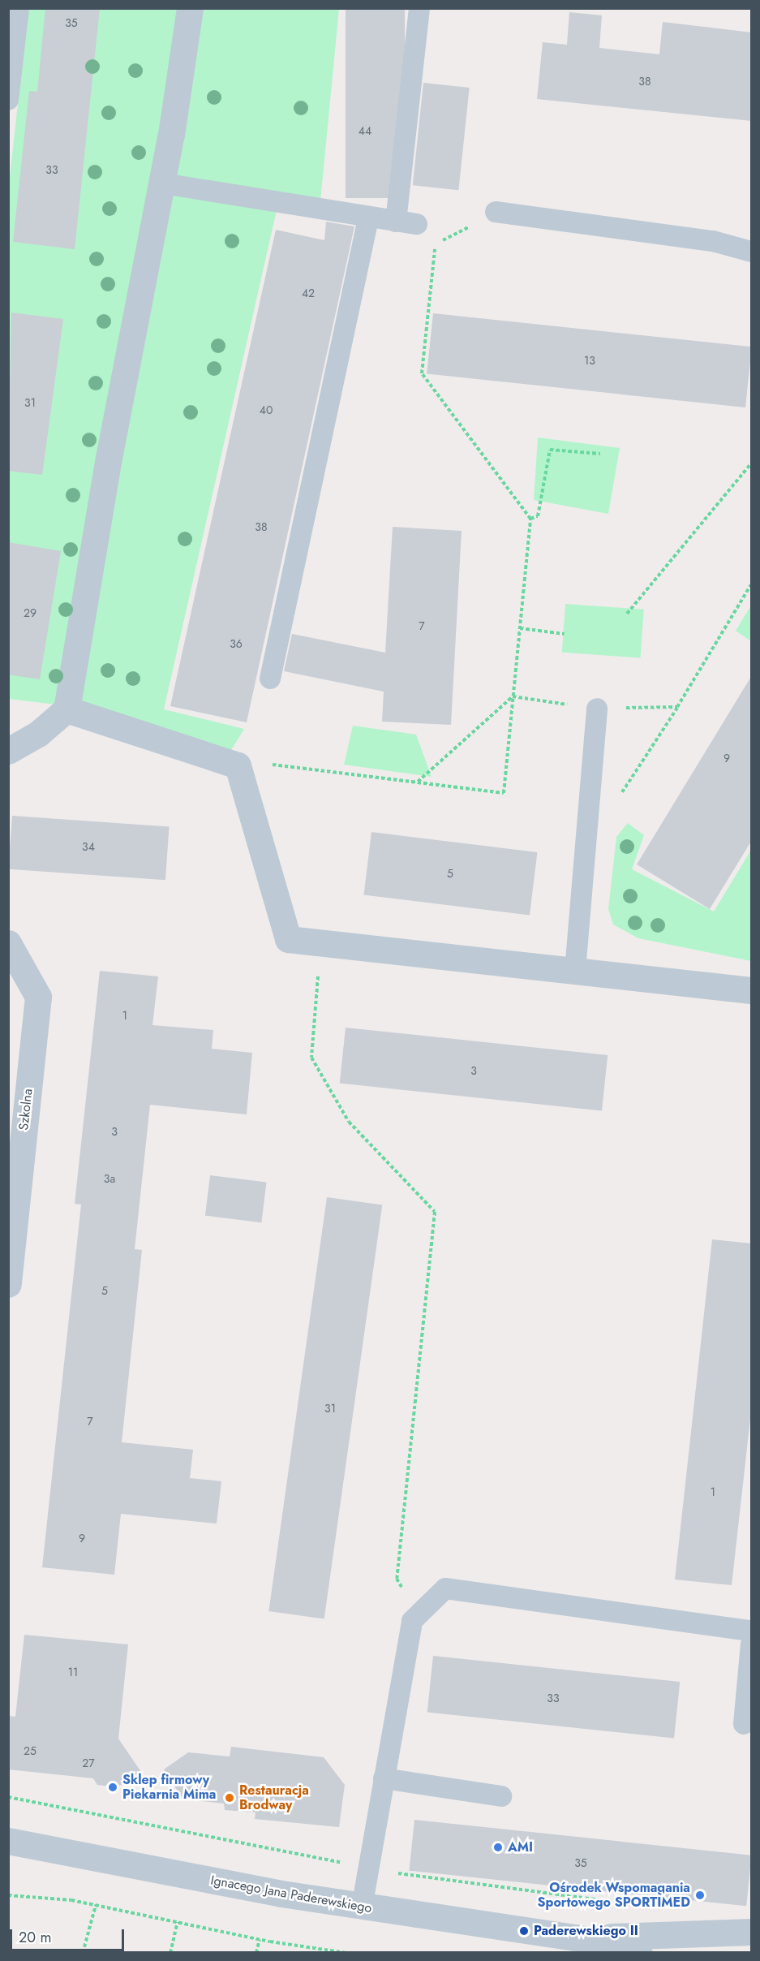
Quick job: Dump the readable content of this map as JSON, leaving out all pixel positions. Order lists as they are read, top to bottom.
{
  "streets": {
    "street": ["Szkolna", "Ignacego Jana Paderewskiego"]
  },
  "places": [
    "Sklep firmowy Piekarnia Mima",
    "Restauracja Brodway",
    "AMI",
    "Ośrodek Wspomagania Sportowego SPORTIMED",
    "Paderewskiego II"
  ],
  "house_numbers": [
    "35",
    "38",
    "44",
    "33",
    "42",
    "13",
    "31",
    "40",
    "38",
    "29",
    "7",
    "36",
    "9",
    "34",
    "5",
    "1",
    "3",
    "3",
    "3a",
    "5",
    "31",
    "7",
    "1",
    "9",
    "11",
    "33",
    "25",
    "27",
    "35"
  ],
  "scale_bar": "20 m"
}
